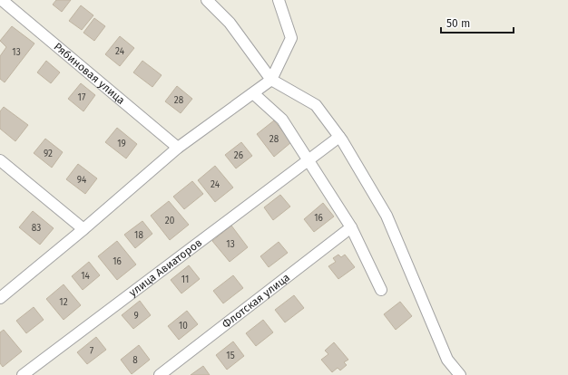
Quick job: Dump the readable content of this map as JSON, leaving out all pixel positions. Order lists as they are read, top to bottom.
{
  "streets": {
    "street": ["Рябиновая улица", "улица Авиаторов", "Флотская улица"]
  },
  "house_numbers": [
    "24",
    "13",
    "17",
    "28",
    "28",
    "19",
    "92",
    "26",
    "94",
    "24",
    "16",
    "20",
    "83",
    "18",
    "13",
    "16",
    "14",
    "11",
    "12",
    "9",
    "10",
    "7",
    "15",
    "8"
  ],
  "scale_bar": "50 m"
}
